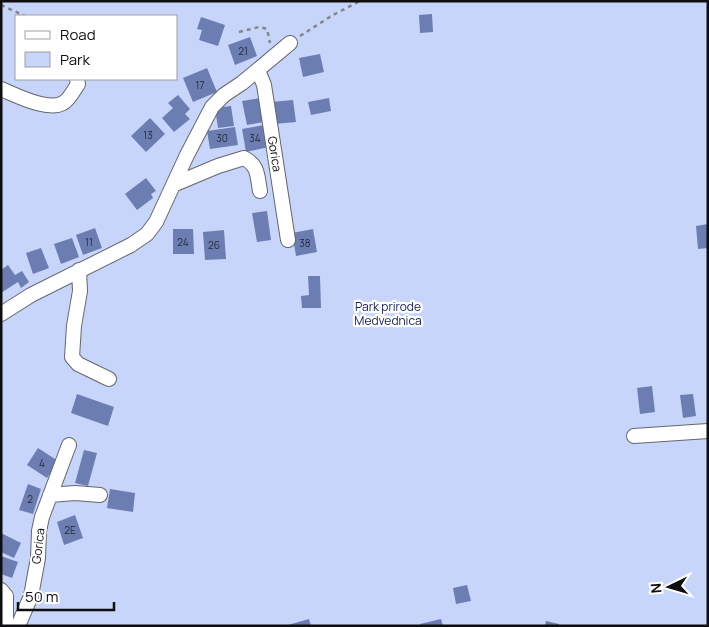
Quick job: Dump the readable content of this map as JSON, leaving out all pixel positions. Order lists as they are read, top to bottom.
{
  "streets": {
    "street": ["Gorica"]
  },
  "parks": ["Park prirode Medvednica"],
  "house_numbers": [
    "21",
    "17",
    "13",
    "30",
    "34",
    "11",
    "24",
    "38",
    "26",
    "4",
    "2",
    "2E"
  ],
  "legend": ["Road", "Park"],
  "scale_bar": "50 m",
  "north": "left"
}
